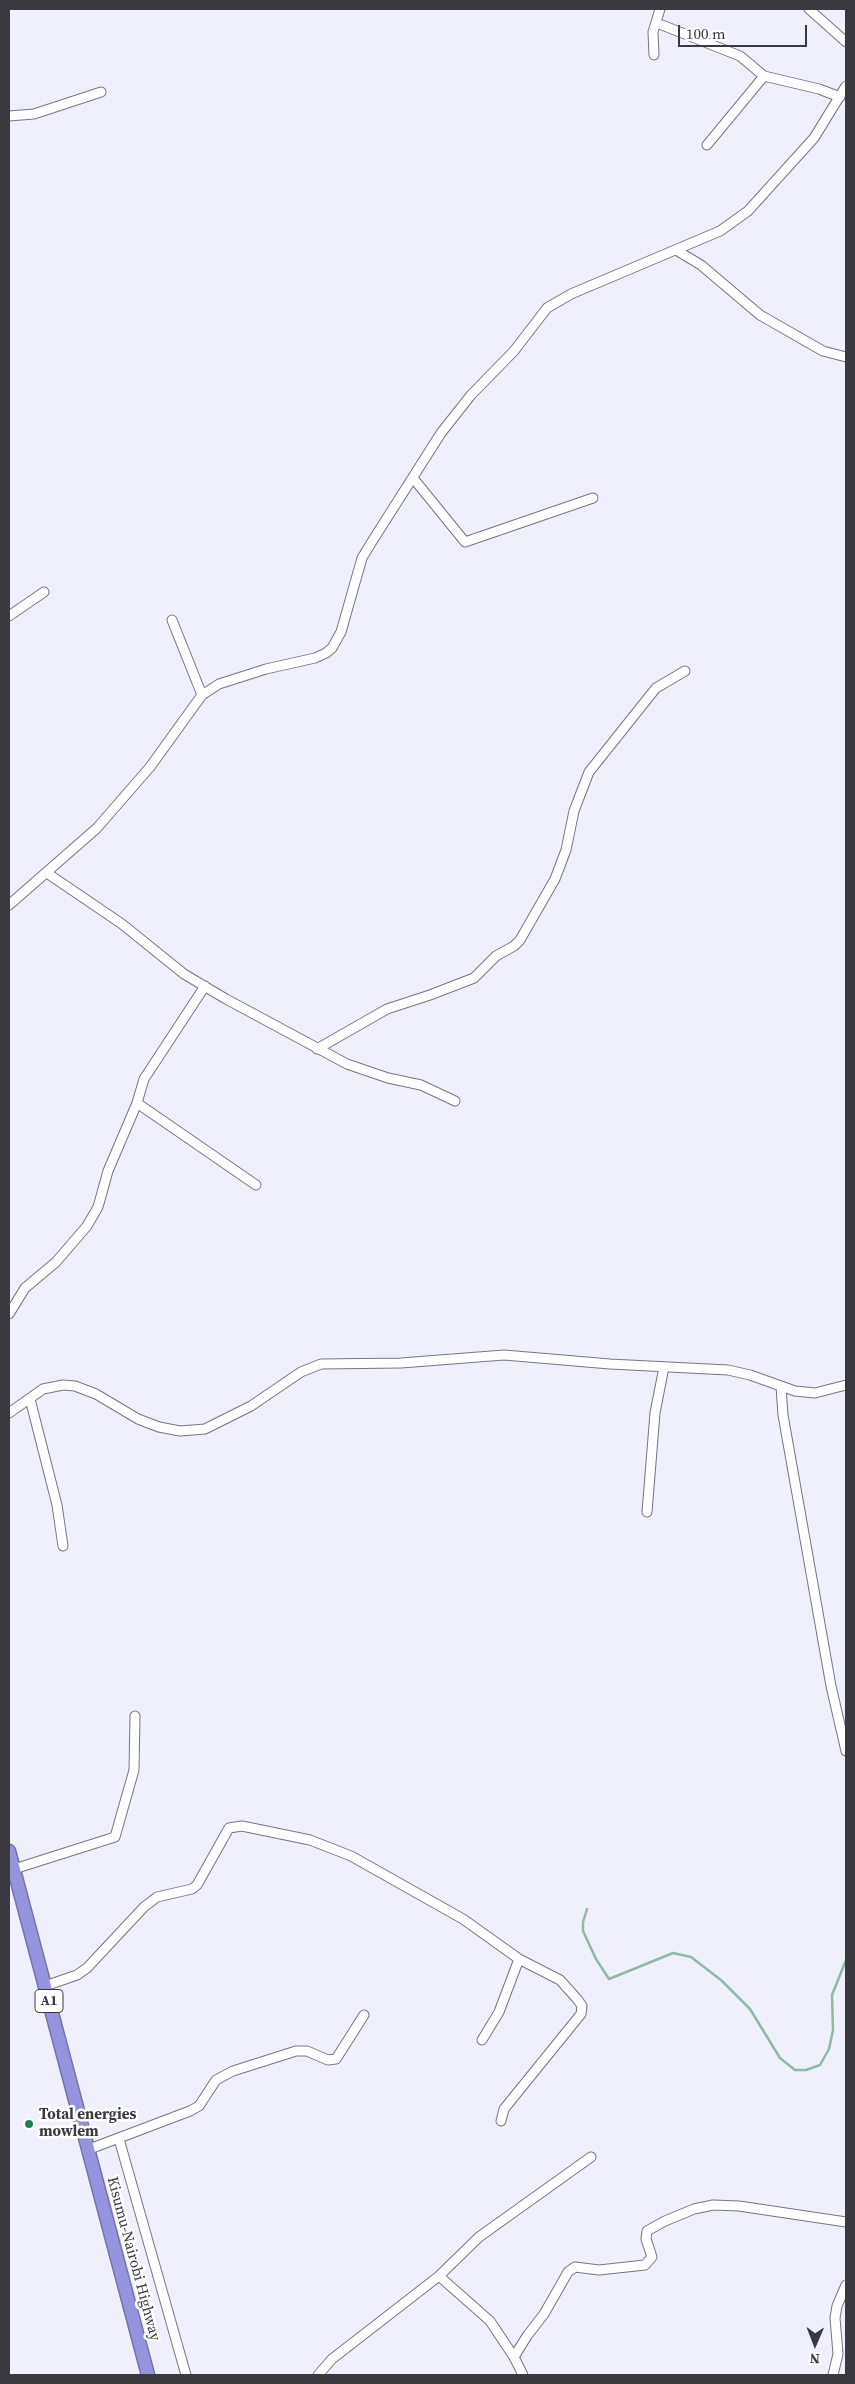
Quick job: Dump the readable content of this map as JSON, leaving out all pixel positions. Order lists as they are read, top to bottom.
{
  "streets": {
    "highway": ["A1", "Kisumu-Nairobi Highway"]
  },
  "crossings": [
    ["A1", "Kisumu-Nairobi Highway"]
  ],
  "places": ["Total energies mowlem"],
  "scale_bar": "100 m",
  "north": "bottom"
}
